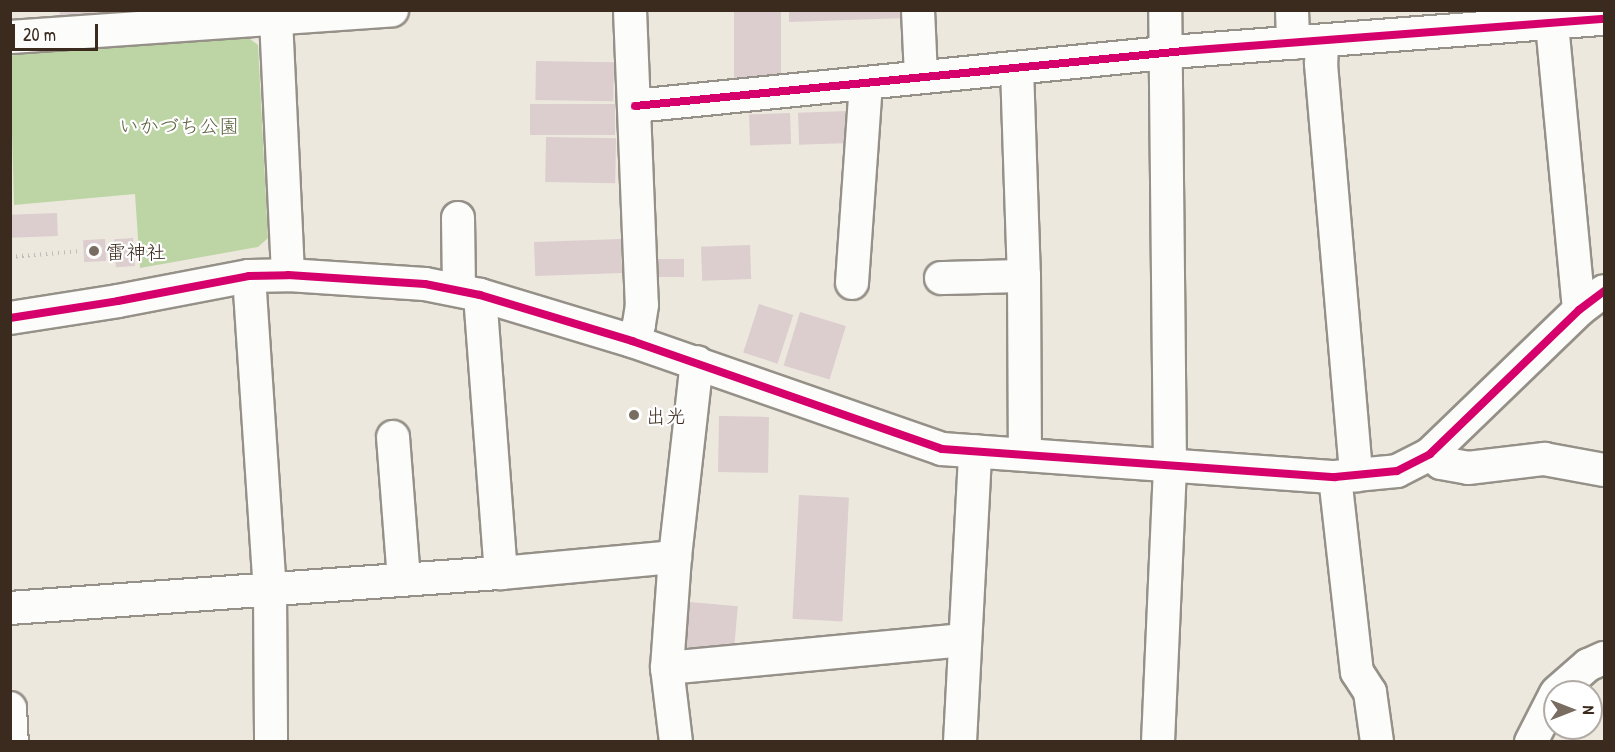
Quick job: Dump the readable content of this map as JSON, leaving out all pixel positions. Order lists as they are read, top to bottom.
{
  "parks": ["いかづち公園"],
  "places": ["雷神社", "出光"],
  "scale_bar": "20 m",
  "north": "right"
}
